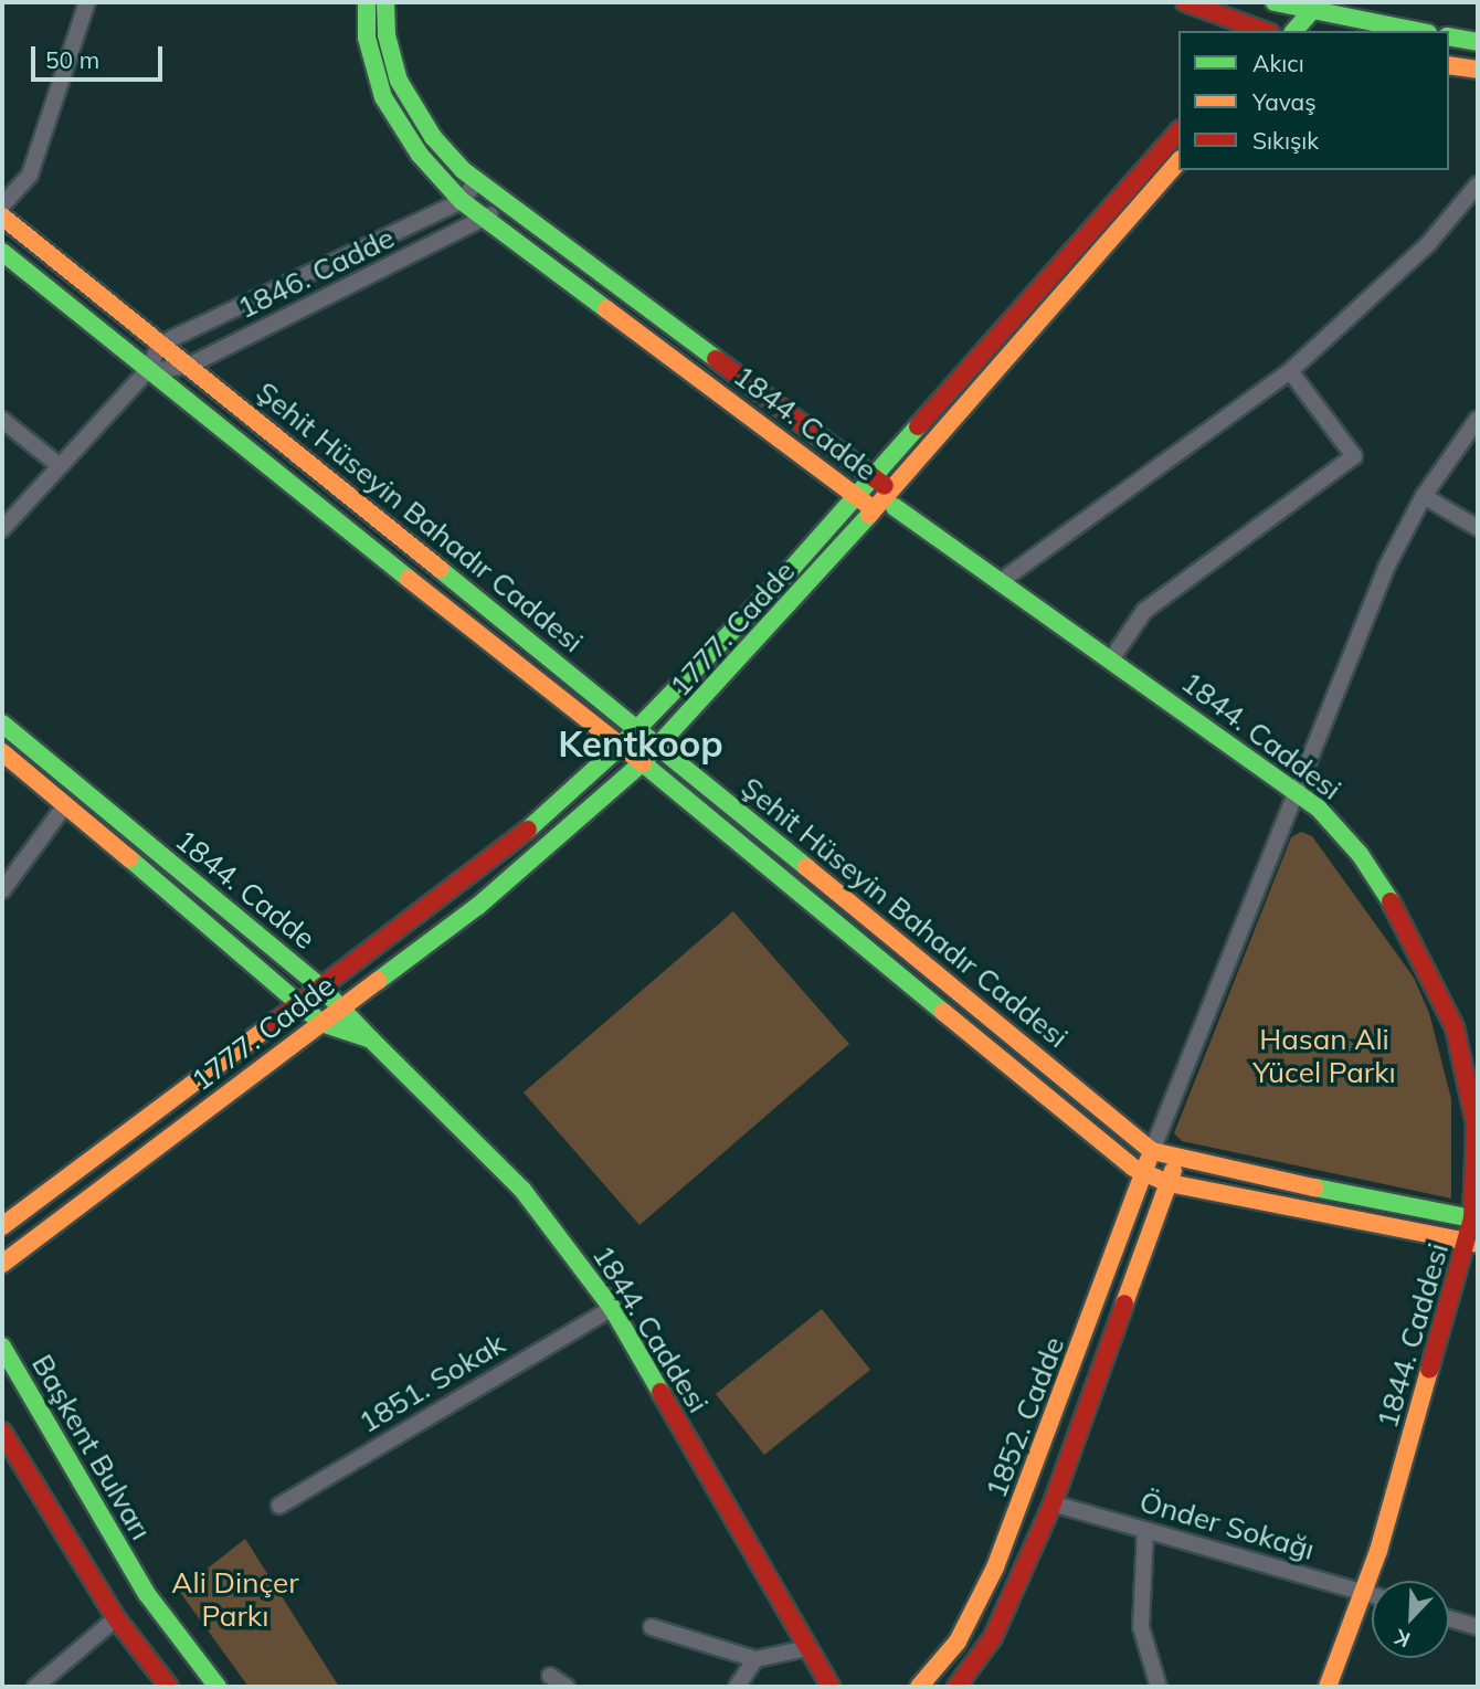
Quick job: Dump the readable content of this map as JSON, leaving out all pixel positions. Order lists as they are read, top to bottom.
{
  "streets": {
    "street": [
      "1846. Cadde",
      "1844. Cadde",
      "Şehit Hüseyin Bahadır Caddesi",
      "1777. Cadde",
      "1844. Caddesi",
      "1851. Sokak",
      "1852. Cadde",
      "Başkent Bulvarı",
      "Önder Sokağı"
    ]
  },
  "crossings": [
    ["1846. Cadde", "1844. Cadde"],
    ["1846. Cadde", "Şehit Hüseyin Bahadır Caddesi"],
    ["1844. Cadde", "1777. Cadde"],
    ["1844. Cadde", "1844. Caddesi"],
    ["Şehit Hüseyin Bahadır Caddesi", "1777. Cadde"],
    ["Şehit Hüseyin Bahadır Caddesi", "1844. Caddesi"],
    ["Şehit Hüseyin Bahadır Caddesi", "1852. Cadde"],
    ["1844. Caddesi", "1851. Sokak"],
    ["1844. Caddesi", "Önder Sokağı"],
    ["1852. Cadde", "Önder Sokağı"]
  ],
  "districts": ["Kentkoop"],
  "parks": ["Hasan Ali Yücel Parkı", "Ali Dinçer Parkı"],
  "legend": ["Akıcı", "Yavaş", "Sıkışık"],
  "scale_bar": "50 m",
  "north": "bottom left"
}
